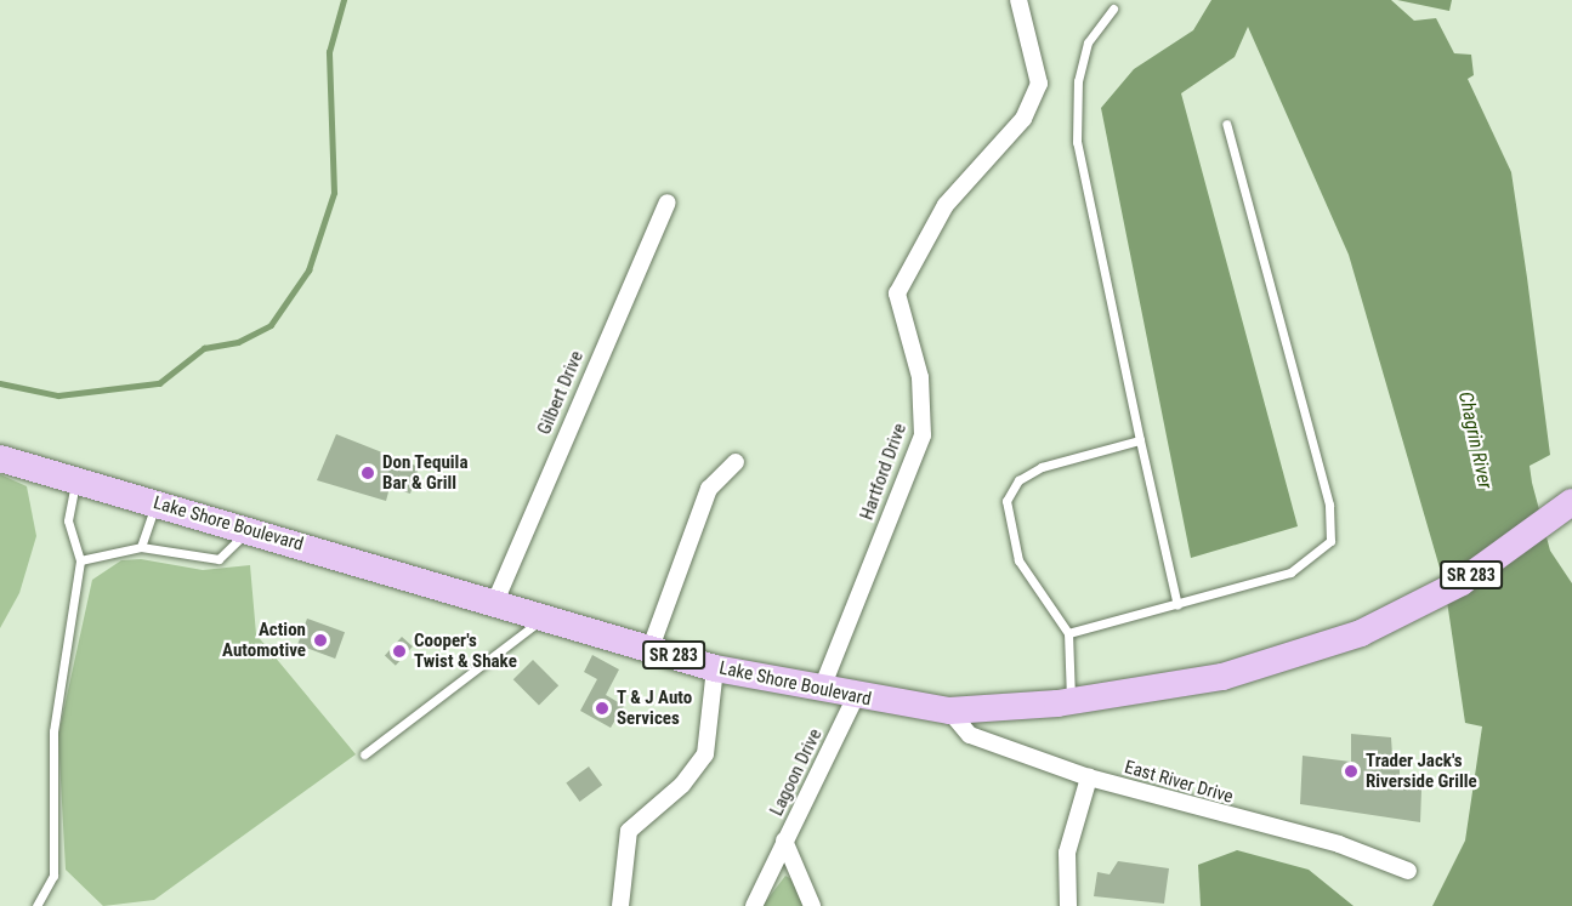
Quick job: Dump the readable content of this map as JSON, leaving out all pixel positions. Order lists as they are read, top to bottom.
{
  "streets": {
    "main road": ["Lake Shore Boulevard", "SR 283"],
    "street": [
      "Gilbert Drive",
      "Hartford Drive",
      "Lagoon Drive",
      "East River Drive"
    ]
  },
  "crossings": [
    ["Gilbert Drive", "Lake Shore Boulevard"],
    ["Hartford Drive", "Lake Shore Boulevard"],
    ["Lake Shore Boulevard", "Lagoon Drive"],
    ["Lake Shore Boulevard", "East River Drive"]
  ],
  "water": ["Chagrin River"],
  "places": [
    "Don Tequila Bar & Grill",
    "Action Automotive",
    "Cooper's Twist & Shake",
    "T & J Auto Services",
    "Trader Jack's Riverside Grille"
  ]
}
